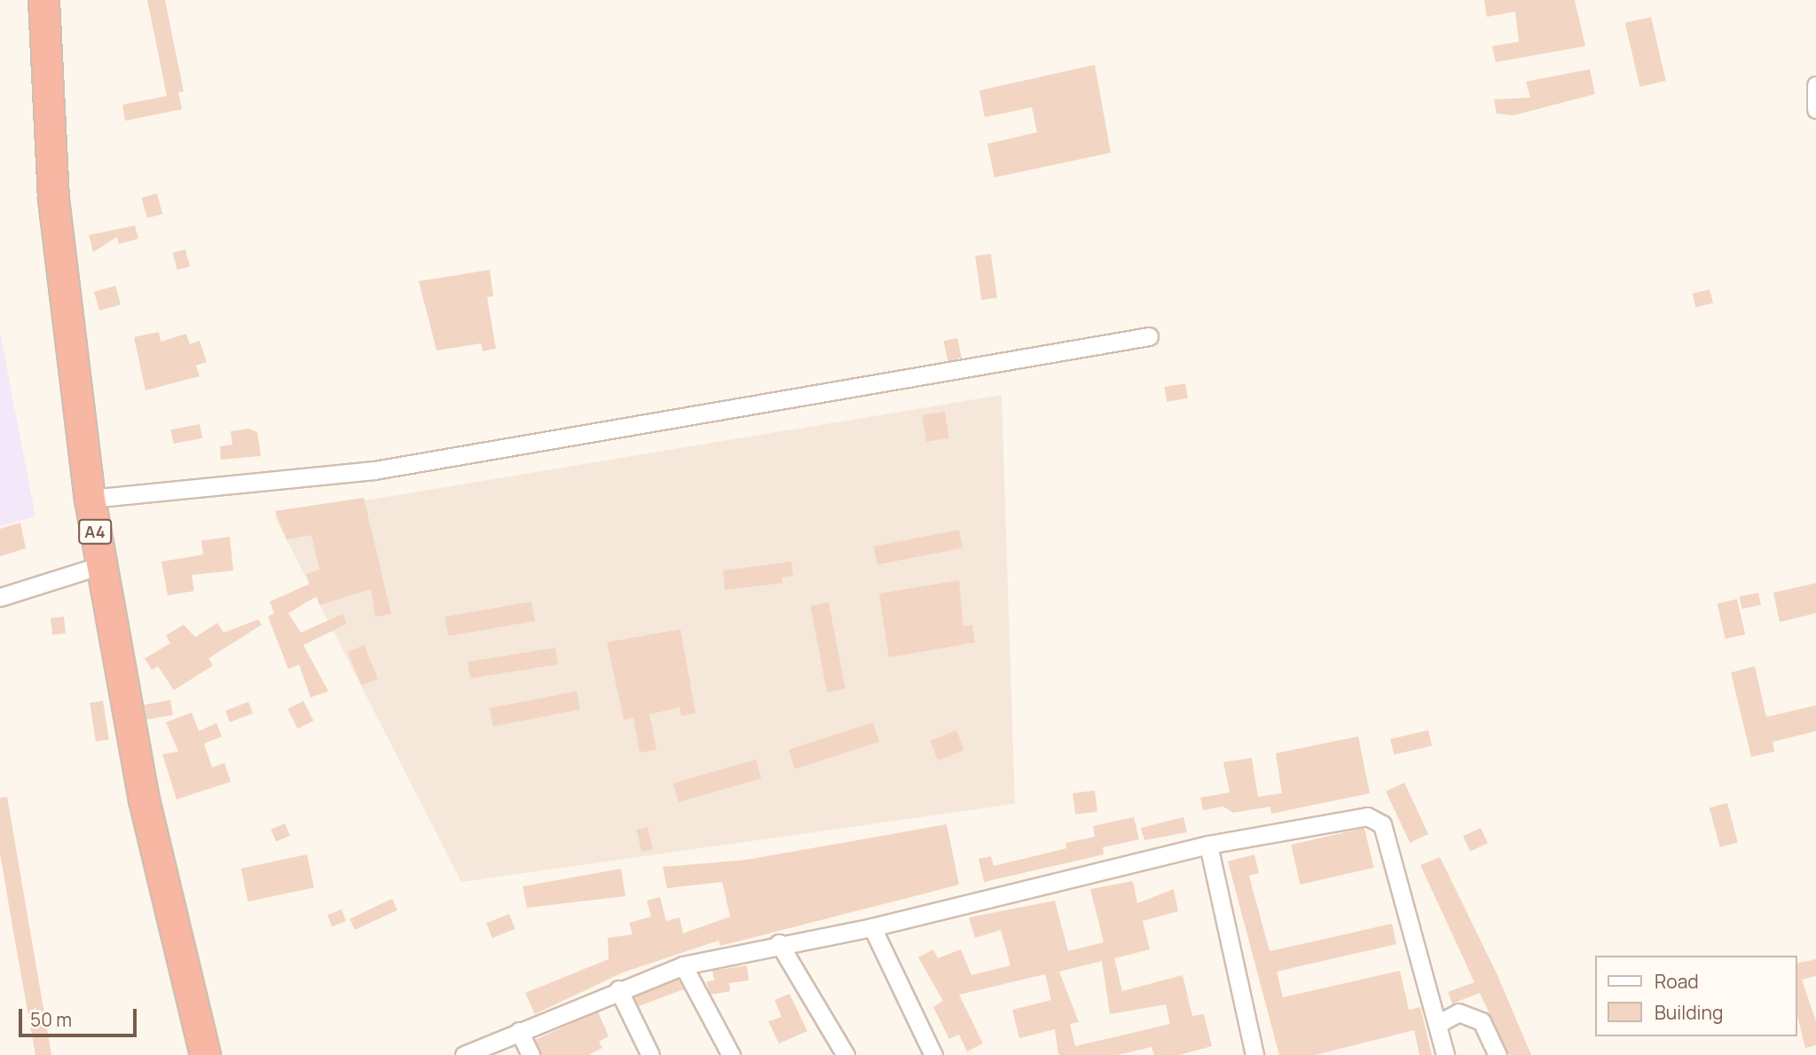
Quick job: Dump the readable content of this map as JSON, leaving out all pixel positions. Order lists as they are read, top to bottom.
{
  "streets": {
    "highway": ["A4"]
  },
  "legend": ["Road", "Building"],
  "scale_bar": "50 m"
}
